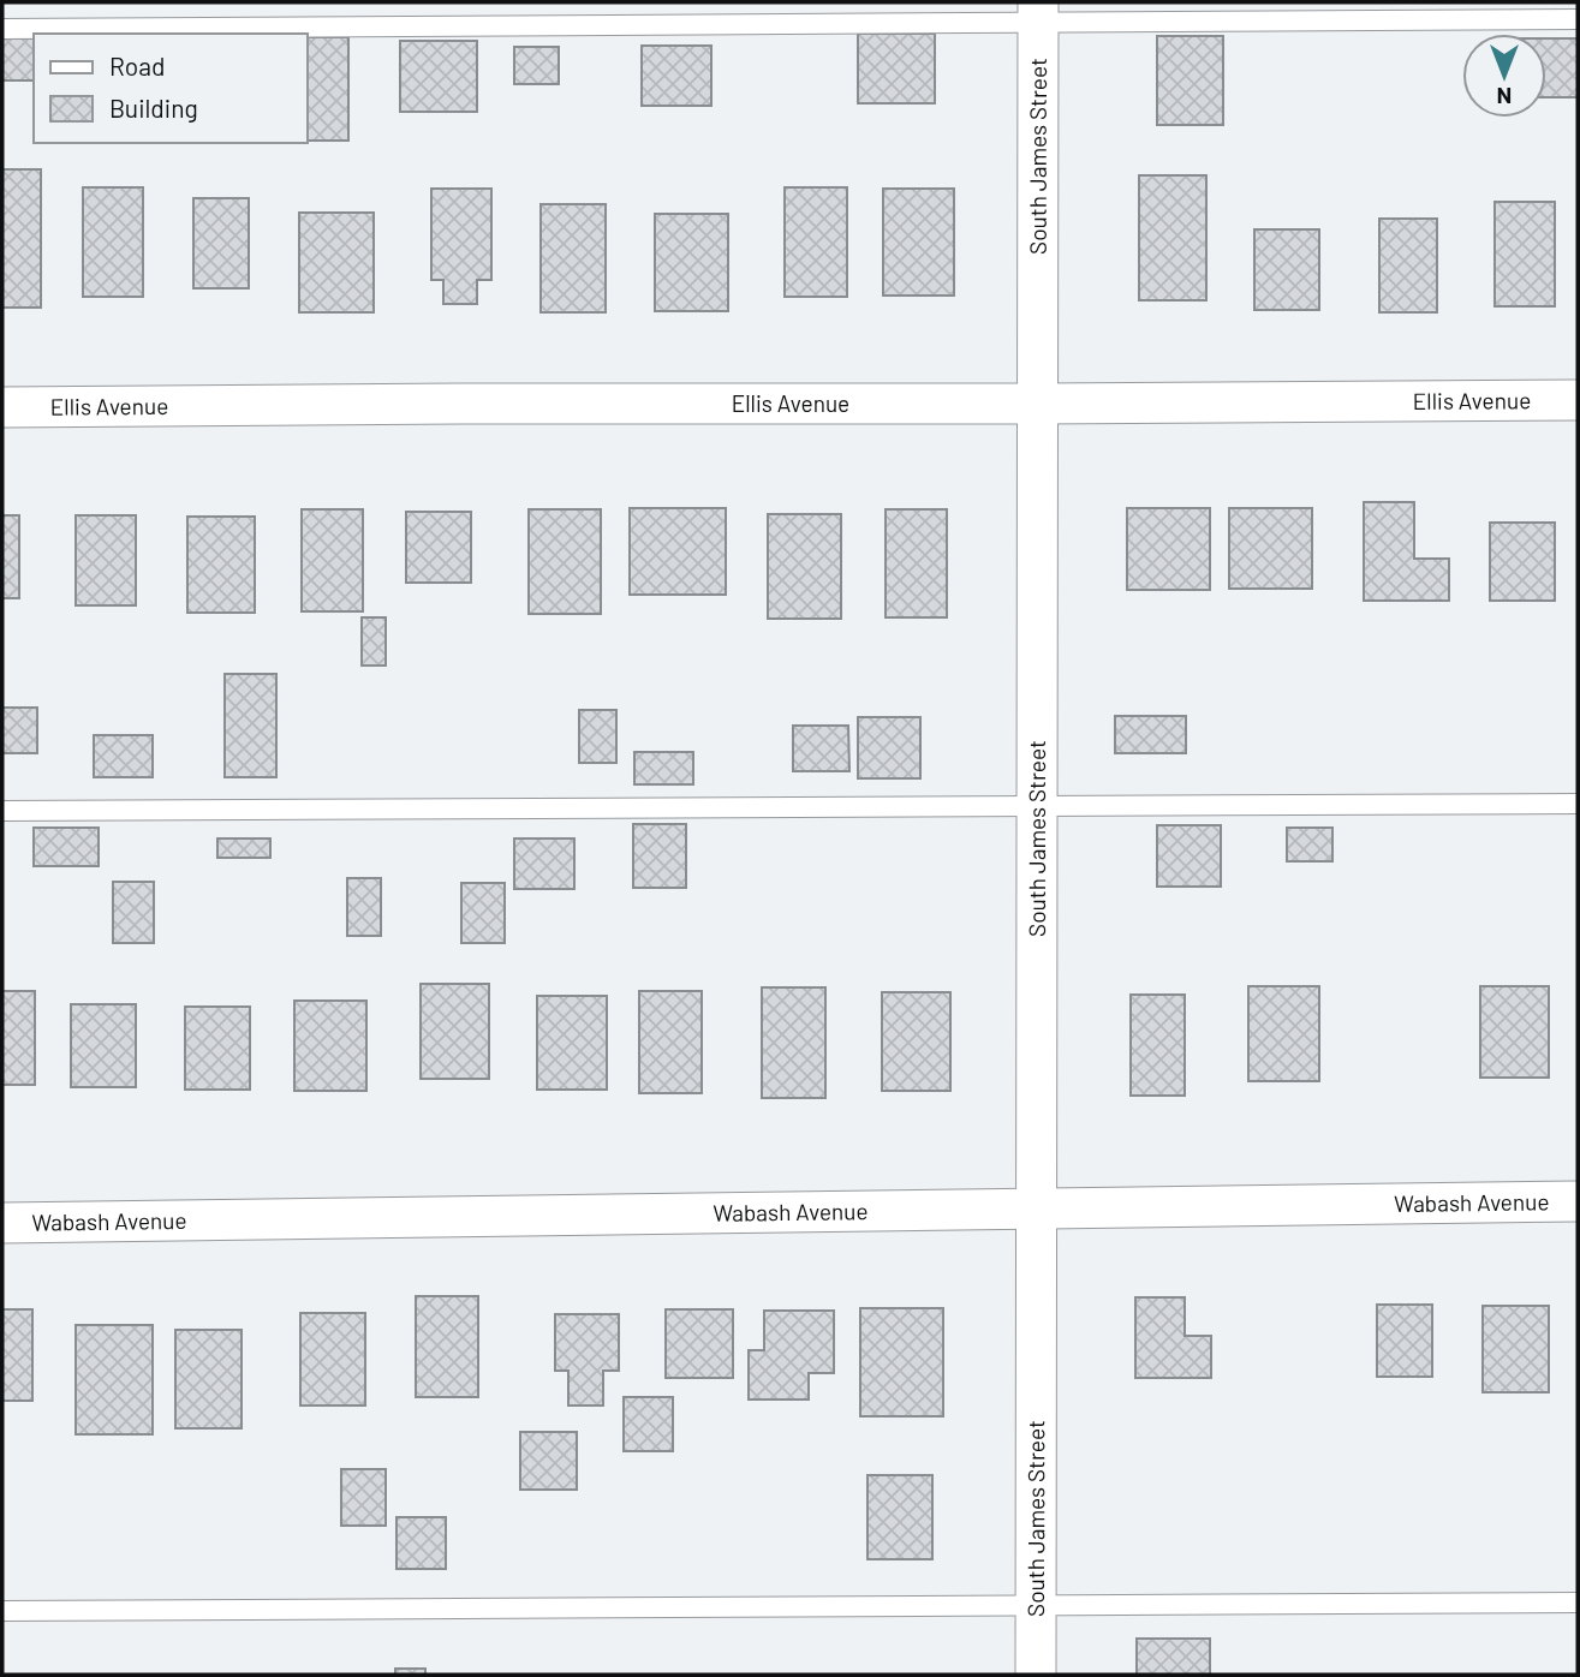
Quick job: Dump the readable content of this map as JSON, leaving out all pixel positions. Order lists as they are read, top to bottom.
{
  "streets": {
    "street": ["South James Street", "Ellis Avenue", "Wabash Avenue"]
  },
  "crossings": [
    ["South James Street", "Ellis Avenue"],
    ["South James Street", "Wabash Avenue"]
  ],
  "legend": ["Road", "Building"],
  "north": "bottom"
}
